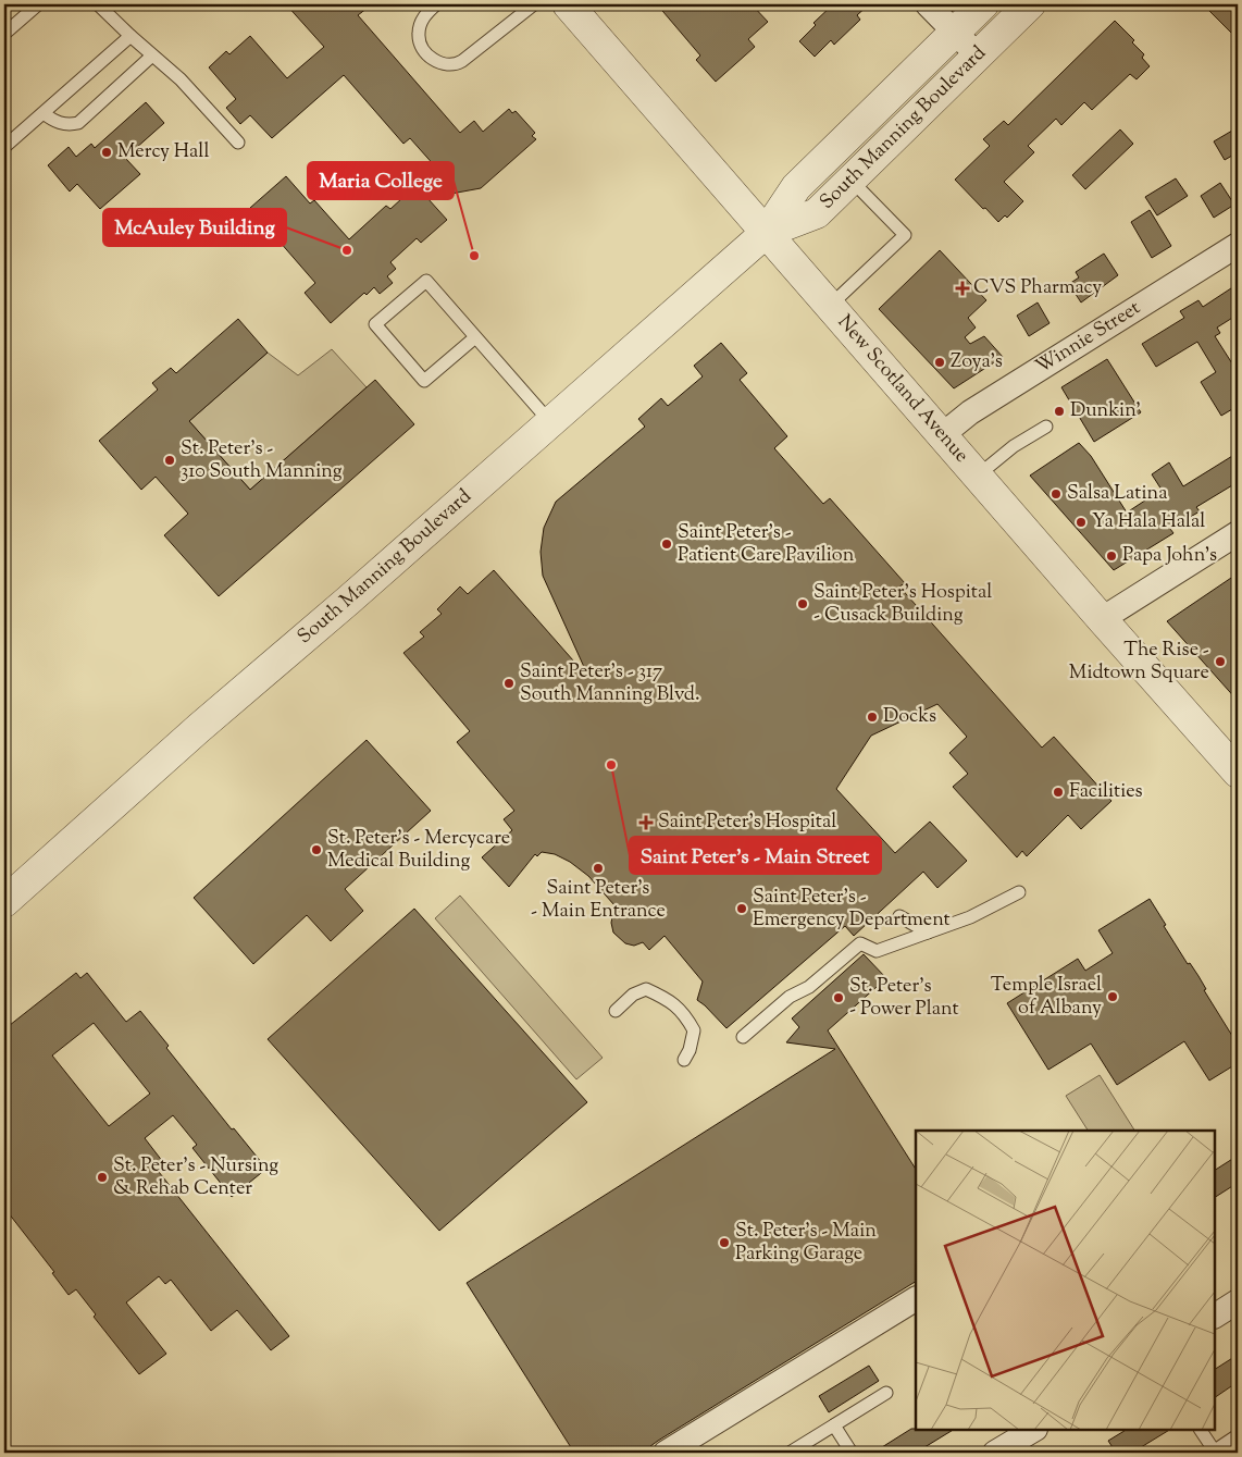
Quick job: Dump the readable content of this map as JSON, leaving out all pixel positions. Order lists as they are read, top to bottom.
{
  "streets": {
    "street": ["South Manning Boulevard", "Winnie Street", "New Scotland Avenue"]
  },
  "crossings": [
    ["South Manning Boulevard", "New Scotland Avenue"],
    ["Winnie Street", "New Scotland Avenue"]
  ],
  "places": {
    "other": [
      "Mercy Hall",
      "McAuley Building",
      "Maria College",
      "Zoya’s",
      "Dunkin'",
      "St. Peter's - 310 South Manning",
      "Salsa Latina",
      "Ya Hala Halal",
      "Saint Peter's - Patient Care Pavilion",
      "Papa John's",
      "Saint Peter's Hospital - Cusack Building",
      "The Rise - Midtown Square",
      "Saint Peter's - 317 South Manning Blvd.",
      "Docks",
      "Saint Peter's - Main Street",
      "Facilities",
      "St. Peter's - Mercycare Medical Building",
      "Saint Peter's - Main Entrance",
      "Saint Peter's - Emergency Department",
      "Temple Israel of Albany",
      "St. Peter's - Power Plant",
      "St. Peter's - Nursing & Rehab Center",
      "St. Peter's - Main Parking Garage"
    ],
    "health": ["CVS Pharmacy", "Saint Peter's Hospital"]
  }
}
